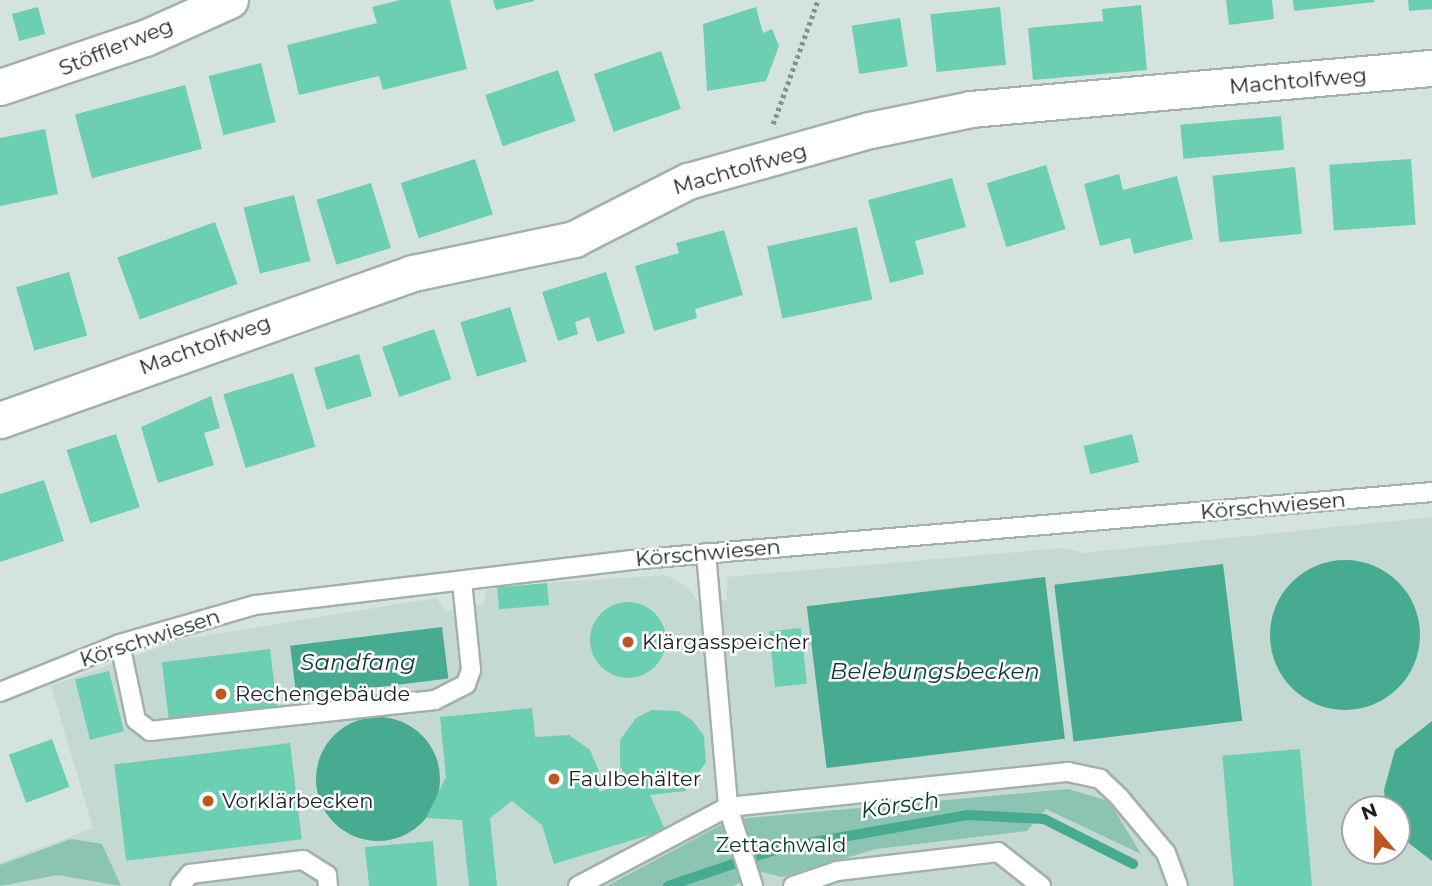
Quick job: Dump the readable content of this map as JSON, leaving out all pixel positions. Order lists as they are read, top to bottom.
{
  "streets": {
    "street": ["Stöfflerweg", "Machtolfweg"],
    "lane": ["Körschwiesen"]
  },
  "water": ["Sandfang", "Belebungsbecken", "Körsch"],
  "parks": ["Zettachwald"],
  "places": [
    "Klärgasspeicher",
    "Rechengebäude",
    "Faulbehälter",
    "Vorklärbecken"
  ],
  "north": "top"
}
